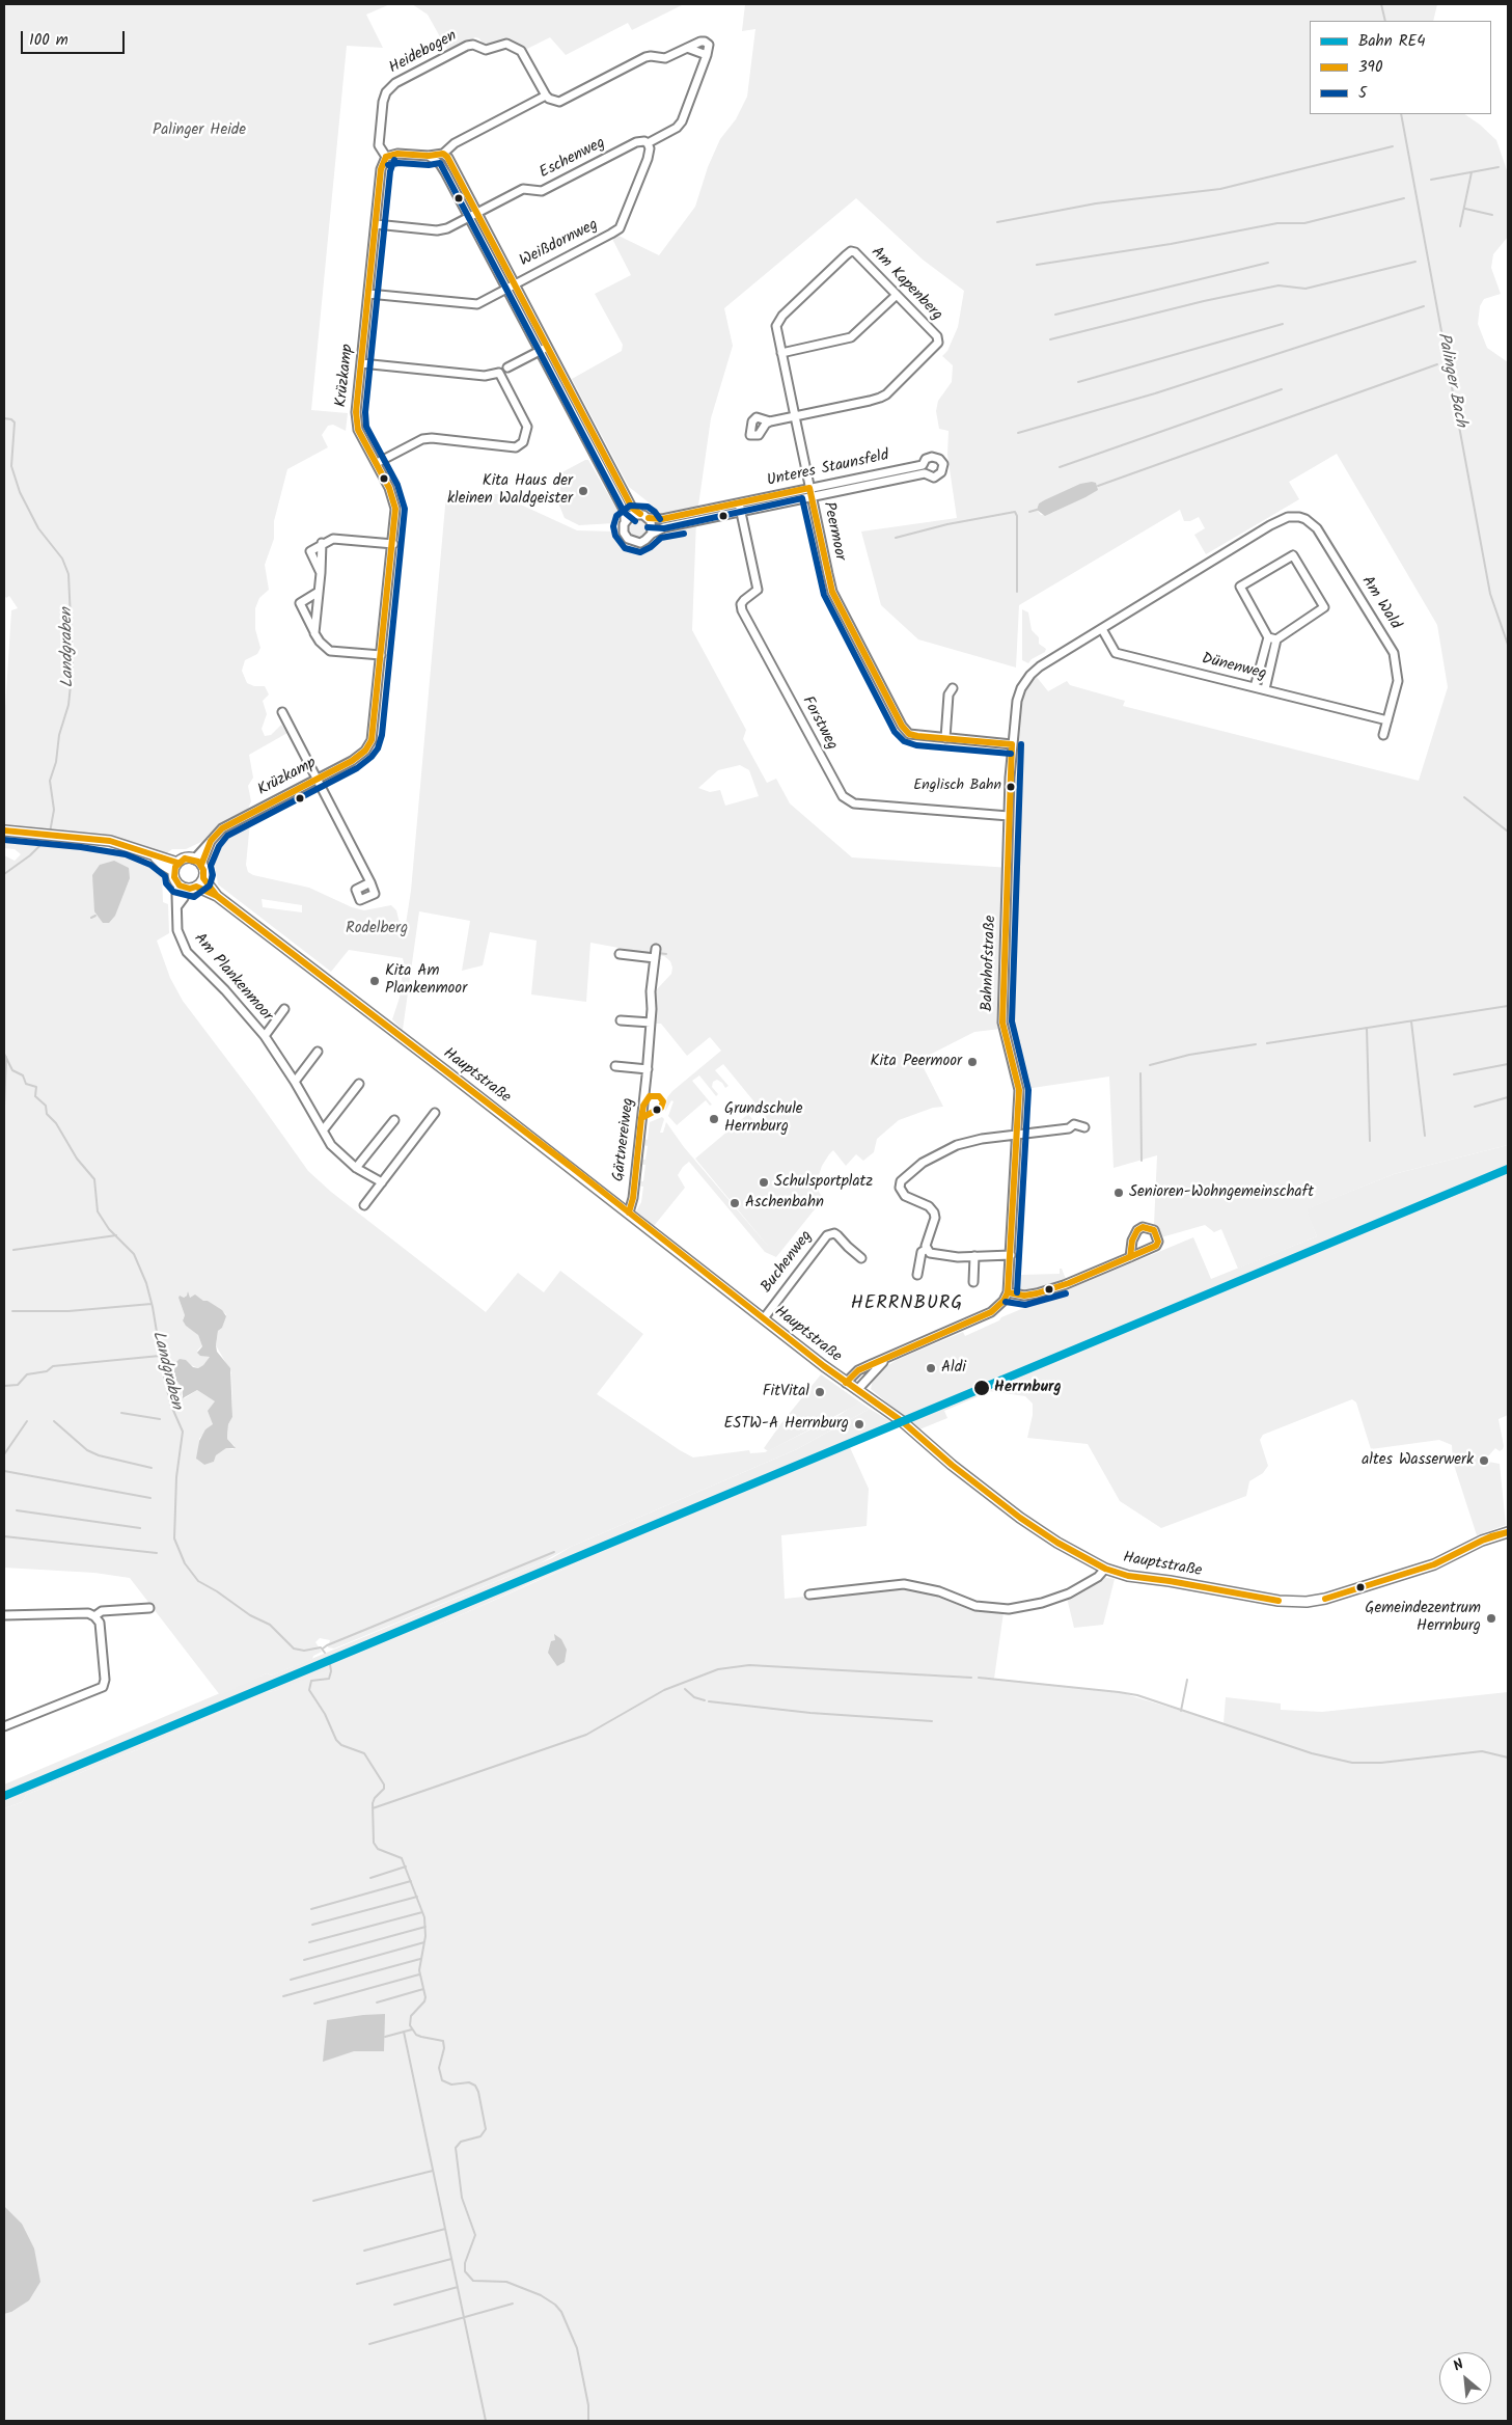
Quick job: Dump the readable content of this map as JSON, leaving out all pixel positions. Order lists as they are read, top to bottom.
{
  "streets": {
    "main road": ["Hauptstraße"],
    "street": [
      "Heidebogen",
      "Eschenweg",
      "Weißdornweg",
      "Am Kapenberg",
      "Krüzkamp",
      "Unteres Staunsfeld",
      "Peermoor",
      "Am Wald",
      "Dünenweg",
      "Forstweg",
      "Bahnhofstraße",
      "Am Plankenmoor",
      "Gärtnereiweg",
      "Buchenweg"
    ]
  },
  "crossings": [
    ["Heidebogen", "Krüzkamp"],
    ["Eschenweg", "Weißdornweg"],
    ["Eschenweg", "Krüzkamp"],
    ["Am Kapenberg", "Peermoor"],
    ["Krüzkamp", "Am Plankenmoor"],
    ["Krüzkamp", "Hauptstraße"],
    ["Unteres Staunsfeld", "Peermoor"],
    ["Unteres Staunsfeld", "Forstweg"],
    ["Peermoor", "Bahnhofstraße"],
    ["Am Wald", "Dünenweg"],
    ["Am Wald", "Bahnhofstraße"],
    ["Dünenweg", "Bahnhofstraße"],
    ["Forstweg", "Bahnhofstraße"],
    ["Am Plankenmoor", "Hauptstraße"],
    ["Hauptstraße", "Gärtnereiweg"],
    ["Hauptstraße", "Buchenweg"]
  ],
  "districts": ["HERRNBURG"],
  "water": ["Palinger Bach", "Landgraben"],
  "parks": ["Palinger Heide", "Rodelberg"],
  "places": [
    "Kita Haus der kleinen Waldgeister",
    "Englisch Bahn",
    "Kita Am Plankenmoor",
    "Kita Peermoor",
    "Grundschule Herrnburg",
    "Schulsportplatz",
    "Senioren-Wohngemeinschaft",
    "Aschenbahn",
    "Aldi",
    "Herrnburg",
    "FitVital",
    "ESTW-A Herrnburg",
    "altes Wasserwerk",
    "Gemeindezentrum Herrnburg"
  ],
  "lines": ["transit line 390", "transit line 5", "rail line RE4"],
  "legend": ["Bahn RE4", "390", "5"],
  "scale_bar": "100 m",
  "north": "top left"
}
